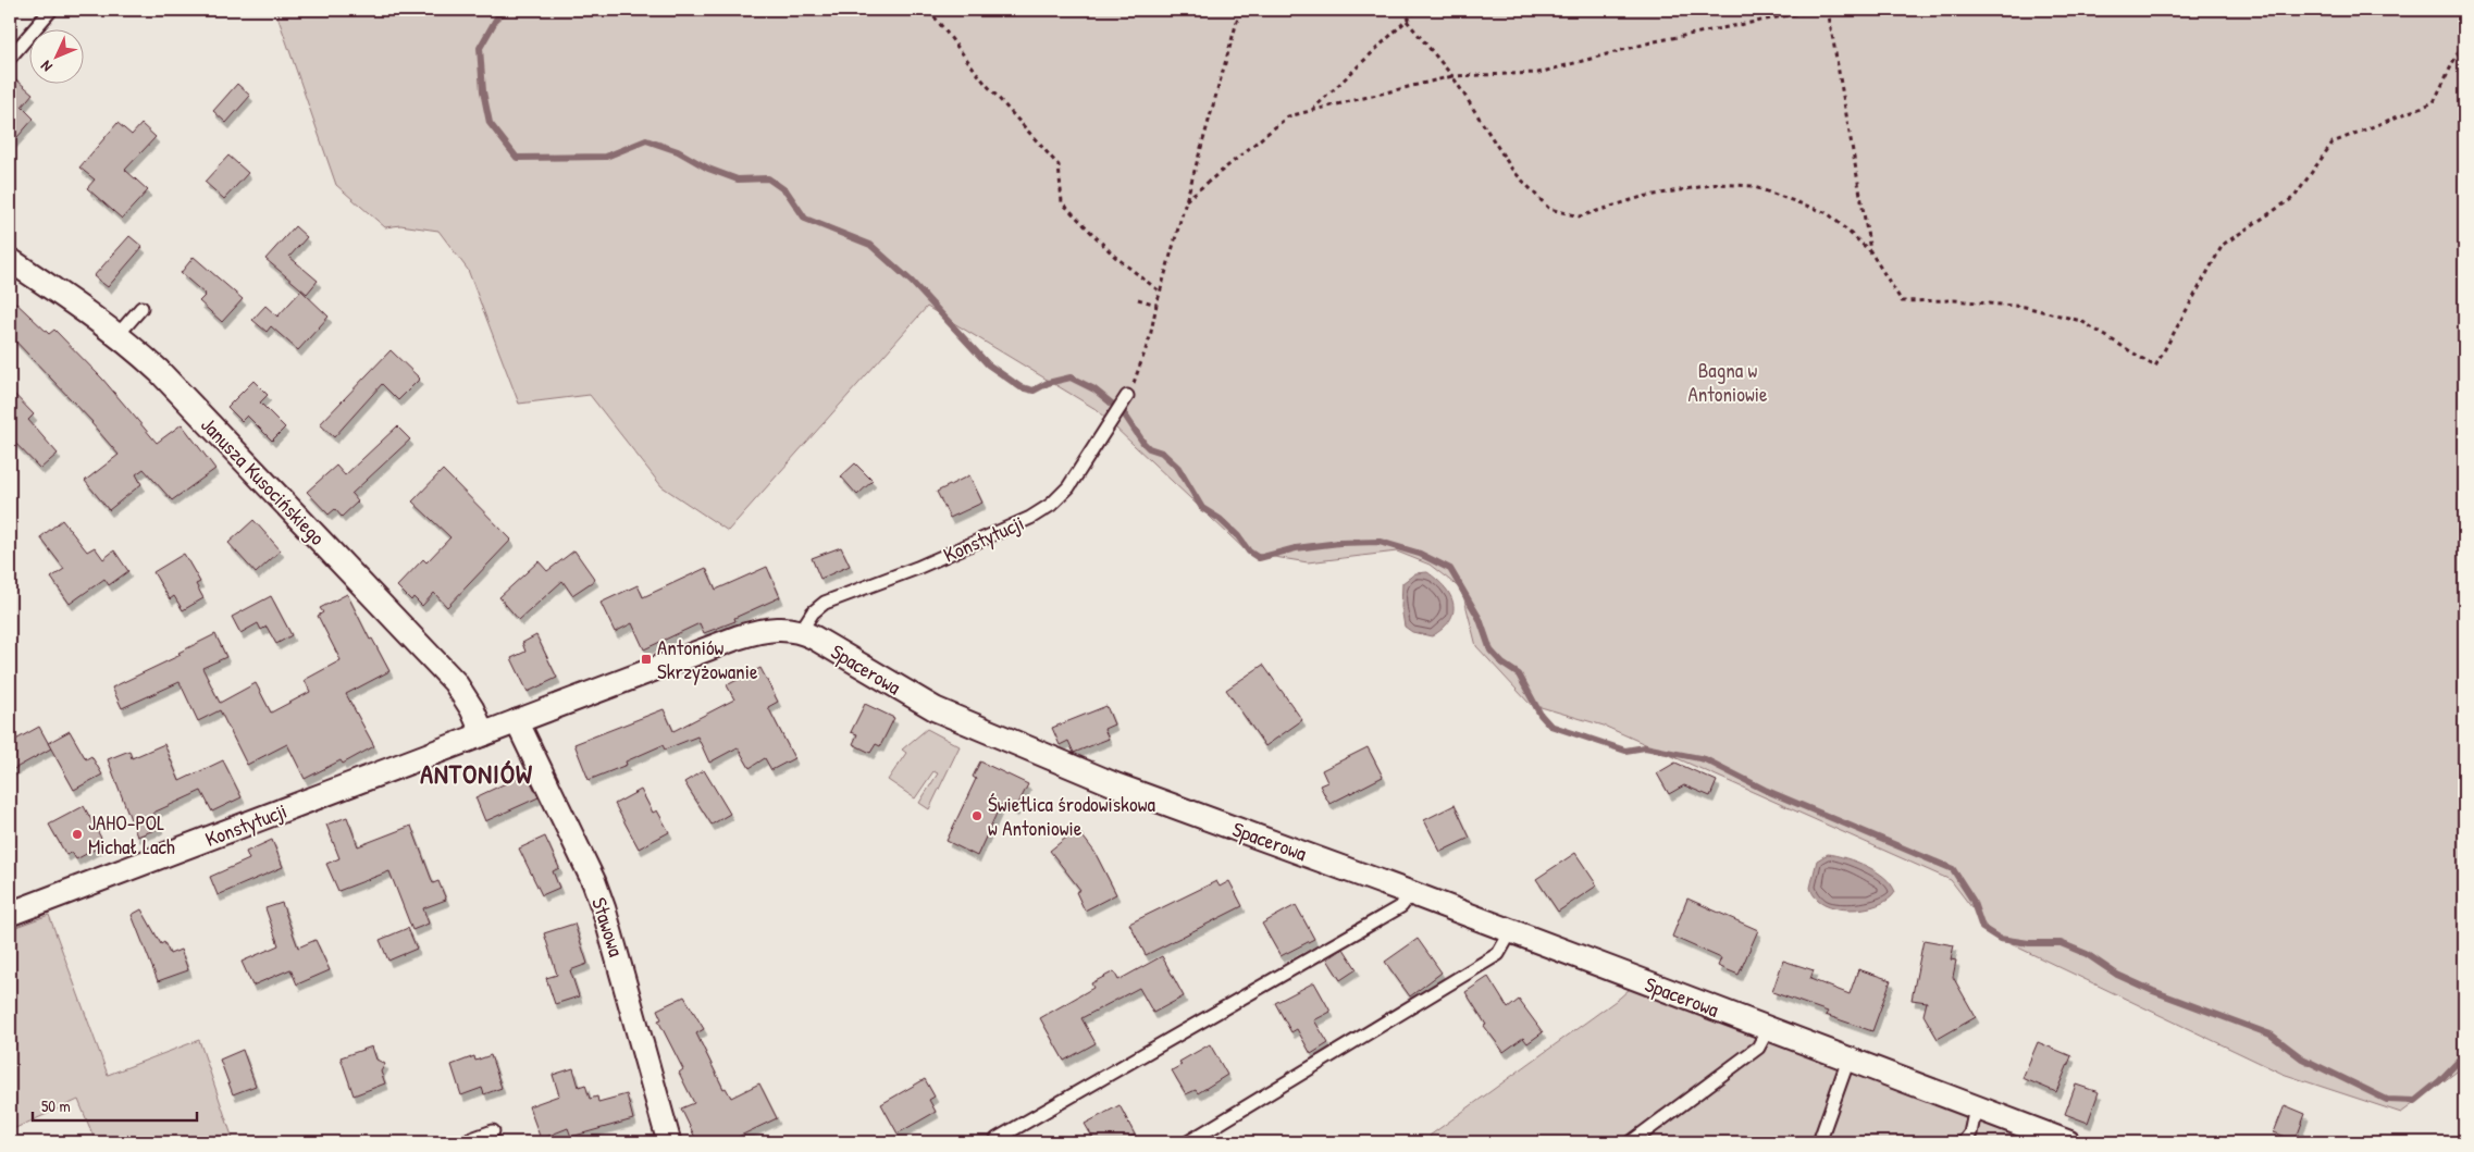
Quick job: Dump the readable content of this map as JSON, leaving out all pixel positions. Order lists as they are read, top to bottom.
{
  "streets": {
    "street": [
      "Janusza Kusocińskiego",
      "Konstytucji",
      "Spacerowa",
      "Stawowa"
    ]
  },
  "crossings": [
    ["Janusza Kusocińskiego", "Konstytucji"],
    ["Janusza Kusocińskiego", "Spacerowa"],
    ["Konstytucji", "Spacerowa"],
    ["Spacerowa", "Stawowa"]
  ],
  "districts": ["ANTONIÓW"],
  "parks": ["Bagna w Antoniowie"],
  "places": {
    "transit": ["Antoniów Skrzyżowanie"],
    "other": ["Świetlica środowiskowa w Antoniowie", "JAHO-POL Michał Lach"]
  },
  "scale_bar": "50 m",
  "north": "bottom left"
}
